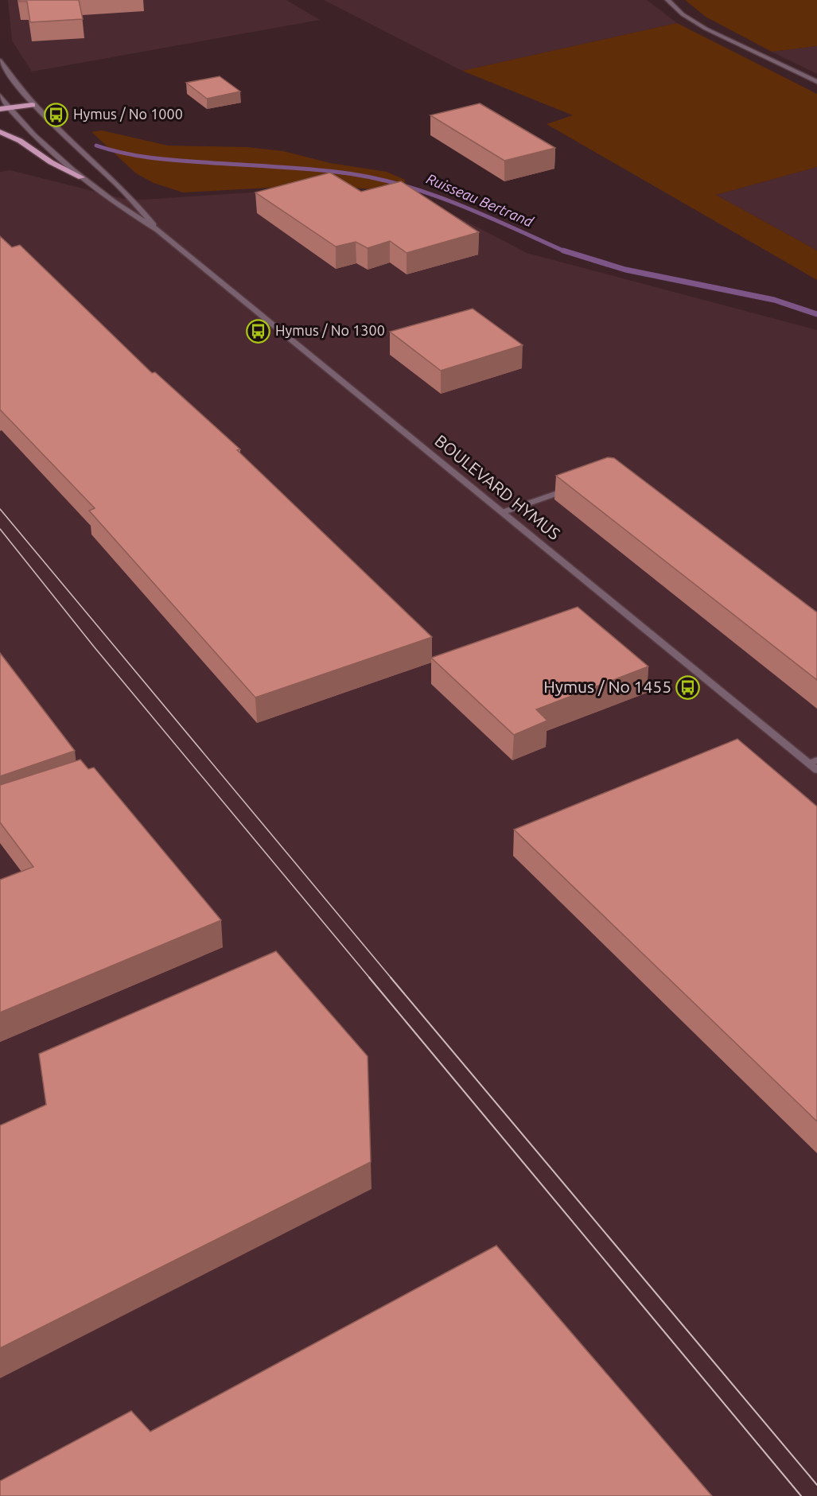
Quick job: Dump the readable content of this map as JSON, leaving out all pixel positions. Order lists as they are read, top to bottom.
{
  "streets": {
    "street": ["BOULEVARD HYMUS"]
  },
  "water": ["Ruisseau Bertrand"],
  "places": {
    "bus stop": ["Hymus / No 1000", "Hymus / No 1300", "Hymus / No 1455"]
  }
}
